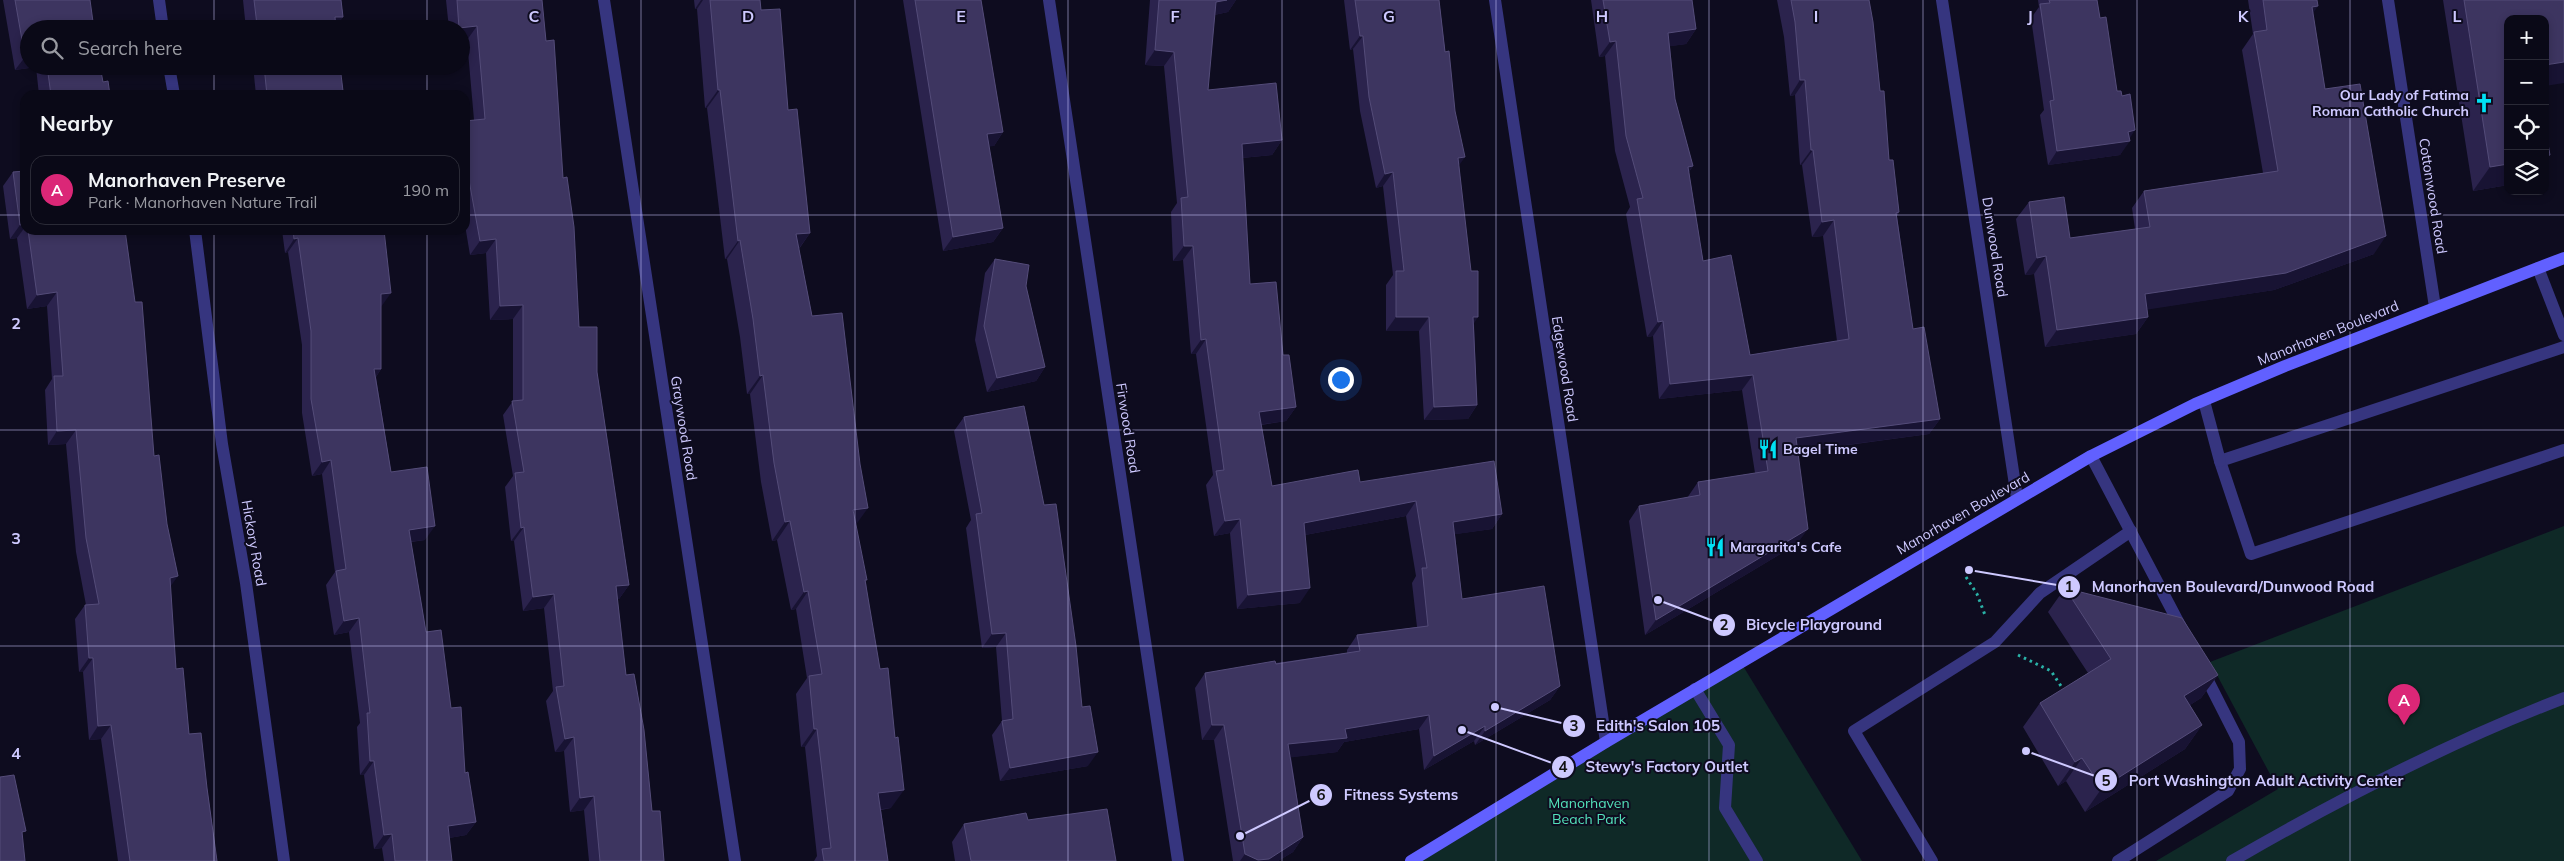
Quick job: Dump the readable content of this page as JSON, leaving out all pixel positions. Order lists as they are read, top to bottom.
{
  "streets": {
    "street": [
      "Cottonwood Road",
      "Dunwood Road",
      "Manorhaven Boulevard",
      "Edgewood Road",
      "Graywood Road",
      "Firwood Road",
      "Hickory Road"
    ]
  },
  "crossings": [
    ["Cottonwood Road", "Manorhaven Boulevard"],
    ["Dunwood Road", "Manorhaven Boulevard"],
    ["Manorhaven Boulevard", "Edgewood Road"]
  ],
  "parks": ["Manorhaven Beach Park"],
  "places": {
    "church": ["Our Lady of Fatima Roman Catholic Church"],
    "restaurant": ["Bagel Time", "Margarita's Cafe"],
    "other": [
      "Manorhaven Boulevard/Dunwood Road",
      "Bicycle Playground",
      "Edith's Salon 105",
      "Stewy's Factory Outlet",
      "Port Washington Adult Activity Center",
      "Fitness Systems"
    ]
  },
  "page": {
    "map_buttons": ["+", "−"],
    "search": "Search here",
    "heading": "Nearby",
    "list": [
      {
        "mark": "A",
        "name": "Manorhaven Preserve",
        "note": "Park · Manorhaven Nature Trail",
        "value": "190 m"
      }
    ],
    "pins": "A"
  },
  "grid": {
    "columns": [
      "C",
      "D",
      "E",
      "F",
      "G",
      "H",
      "I",
      "J",
      "K",
      "L"
    ],
    "rows": ["2", "3", "4"]
  }
}
